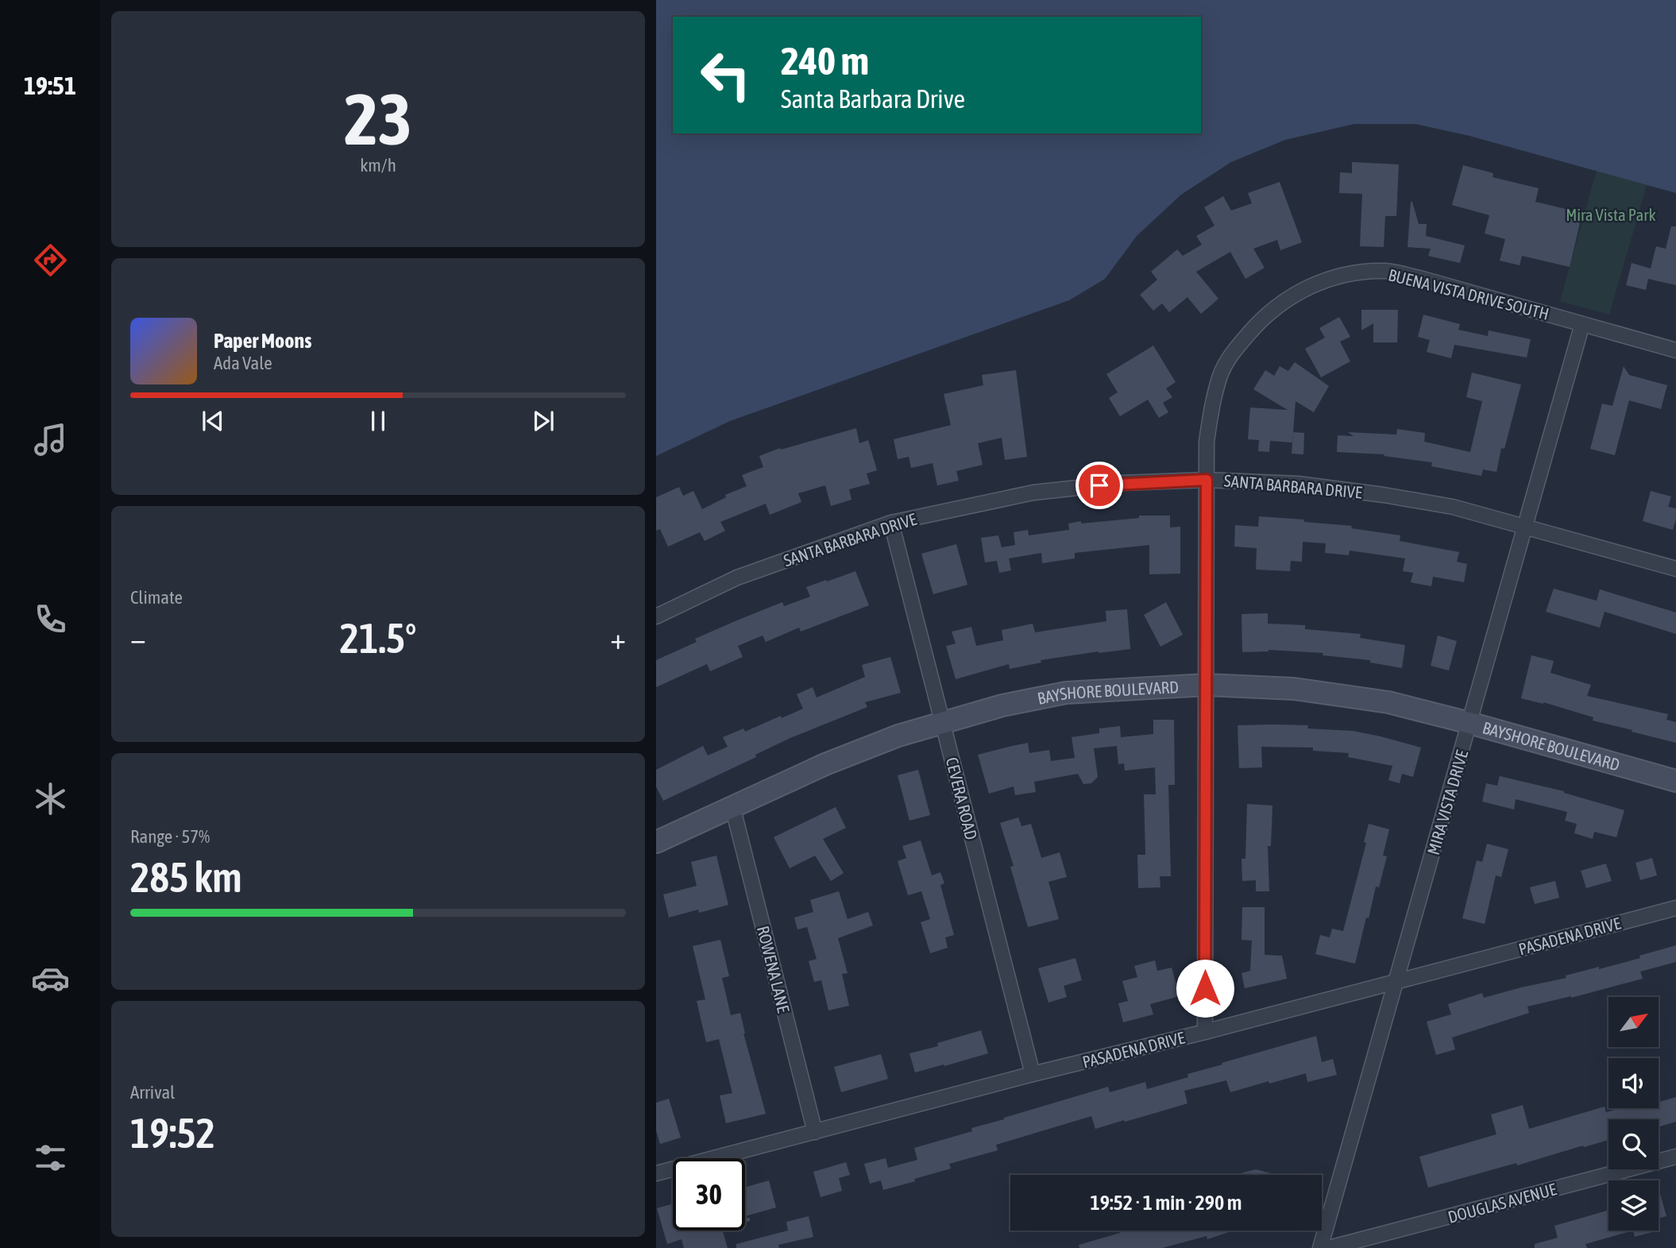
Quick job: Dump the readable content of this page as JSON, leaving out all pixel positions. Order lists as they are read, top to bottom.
{
  "streets": {
    "main road": ["BAYSHORE BOULEVARD"],
    "street": [
      "BUENA VISTA DRIVE SOUTH",
      "SANTA BARBARA DRIVE",
      "CEVERA ROAD",
      "MIRA VISTA DRIVE",
      "PASADENA DRIVE",
      "ROWENA LANE",
      "DOUGLAS AVENUE"
    ]
  },
  "crossings": [
    ["BUENA VISTA DRIVE SOUTH", "SANTA BARBARA DRIVE"],
    ["BUENA VISTA DRIVE SOUTH", "BAYSHORE BOULEVARD"],
    ["BUENA VISTA DRIVE SOUTH", "MIRA VISTA DRIVE"],
    ["BUENA VISTA DRIVE SOUTH", "PASADENA DRIVE"],
    ["SANTA BARBARA DRIVE", "CEVERA ROAD"],
    ["SANTA BARBARA DRIVE", "MIRA VISTA DRIVE"],
    ["BAYSHORE BOULEVARD", "CEVERA ROAD"],
    ["BAYSHORE BOULEVARD", "MIRA VISTA DRIVE"],
    ["BAYSHORE BOULEVARD", "ROWENA LANE"],
    ["CEVERA ROAD", "PASADENA DRIVE"],
    ["MIRA VISTA DRIVE", "PASADENA DRIVE"],
    ["PASADENA DRIVE", "ROWENA LANE"]
  ],
  "parks": ["Mira Vista Park"],
  "north": "top right",
  "page": {
    "tabs": "19:51",
    "tile": [
      ["23", "km/h"],
      "Climate",
      ["Range · 57%", "285 km"],
      ["Arrival", "19:52"]
    ],
    "turn": ["240 m", "Santa Barbara Drive"],
    "song": ["Paper Moons", "Ada Vale"],
    "heat": ["−", "21.5°", "+"],
    "limit": "30",
    "trip": "19:52 · 1 min · 290 m"
  }
}
